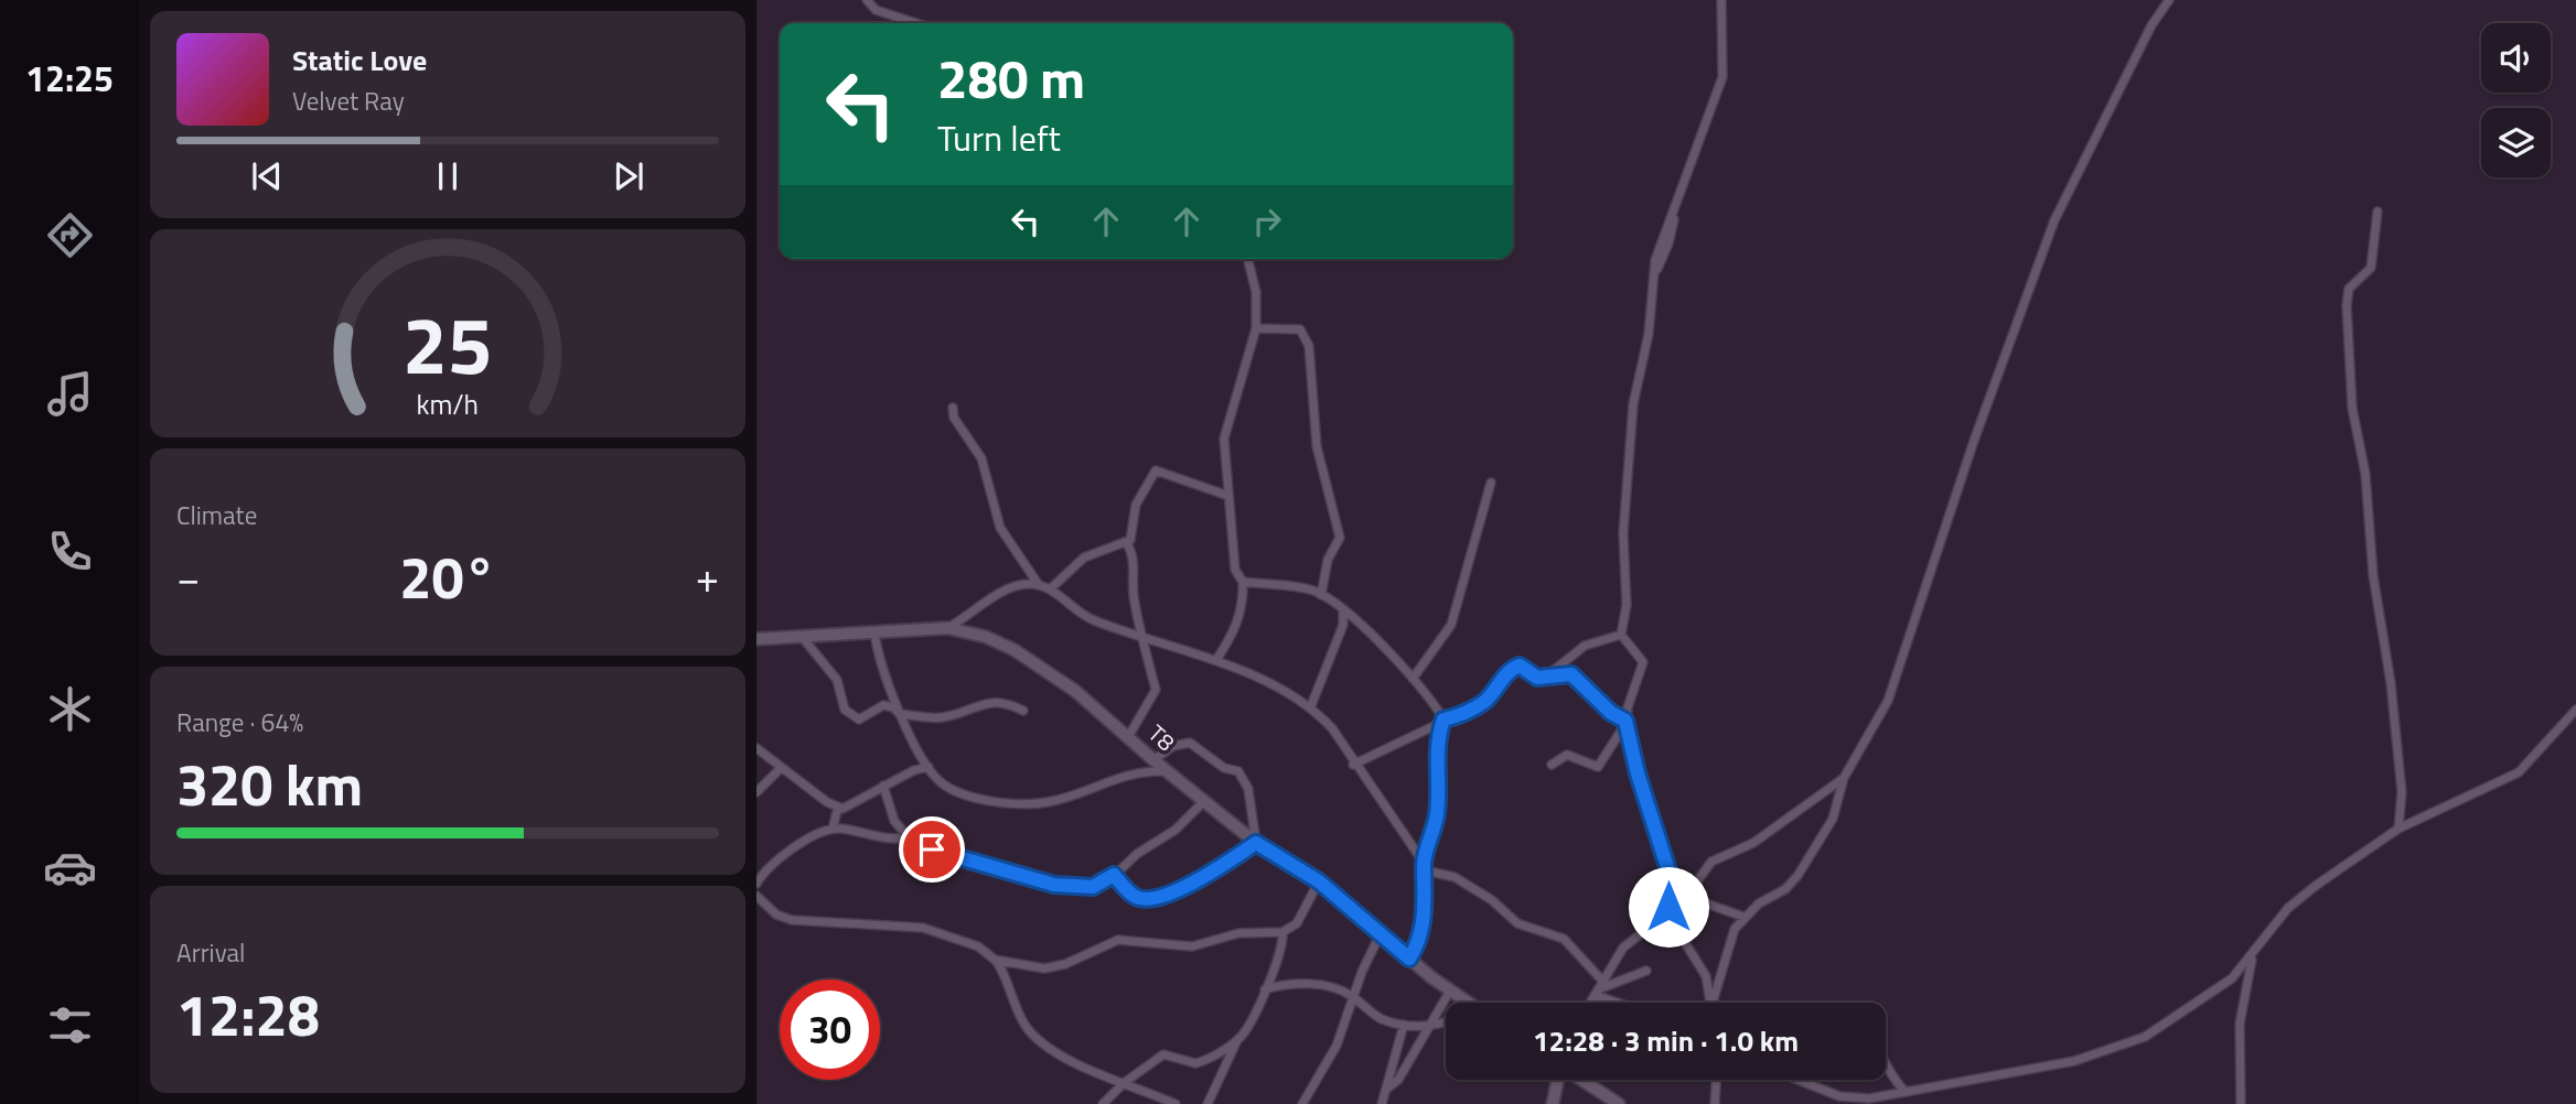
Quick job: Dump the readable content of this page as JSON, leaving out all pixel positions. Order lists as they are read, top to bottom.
{
  "streets": {
    "street": ["T8"]
  },
  "page": {
    "tabs": "12:25",
    "turn": ["280 m", "Turn left"],
    "song": ["Static Love", "Velvet Ray"],
    "tile": [
      "Climate",
      ["Range · 64%", "320 km"],
      ["Arrival", "12:28"]
    ],
    "heat": ["−", "20°", "+"],
    "limit": "30",
    "trip": "12:28 · 3 min · 1.0 km",
    "gauge": ["25", "km/h"]
  }
}
